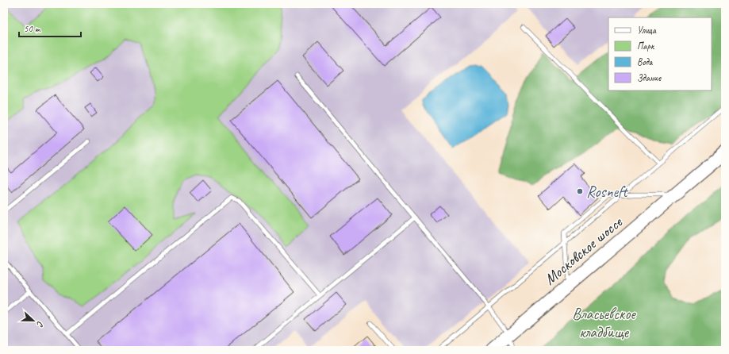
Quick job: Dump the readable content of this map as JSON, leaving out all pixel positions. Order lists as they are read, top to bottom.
{
  "streets": {
    "main road": ["Московское шоссе"]
  },
  "parks": ["Власьевское кладбище"],
  "places": ["Rosneft"],
  "legend": [
    "Улица",
    "Парк",
    "Вода",
    "Здание"
  ],
  "scale_bar": "50 m",
  "north": "right"
}
